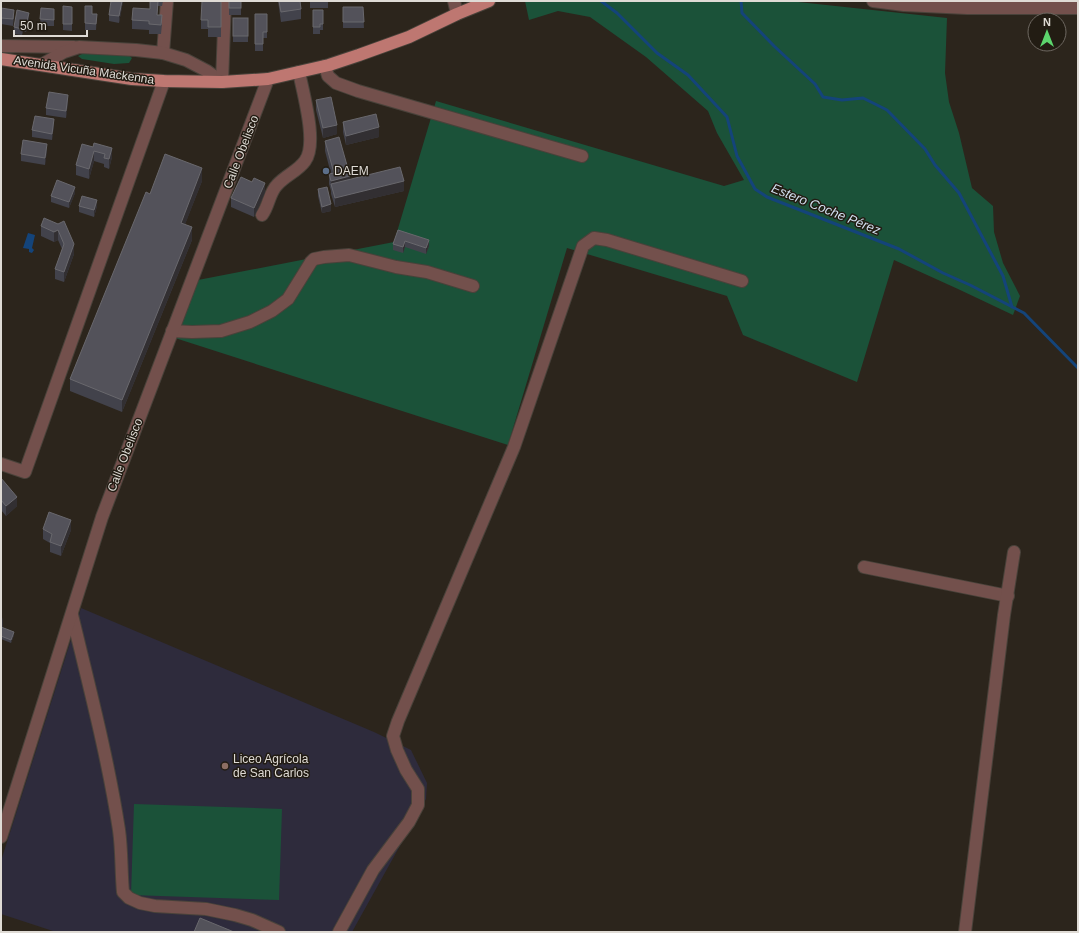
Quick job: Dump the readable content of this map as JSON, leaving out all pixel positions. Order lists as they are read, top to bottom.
{
  "streets": {
    "main road": ["Avenida Vicuña Mackenna"],
    "street": ["Calle Obelisco"]
  },
  "crossings": [
    ["Avenida Vicuña Mackenna", "Calle Obelisco"]
  ],
  "water": ["Estero Coche Pérez"],
  "places": ["DAEM", "Liceo Agrícola de San Carlos"],
  "scale_bar": "50 m",
  "north": "top"
}
